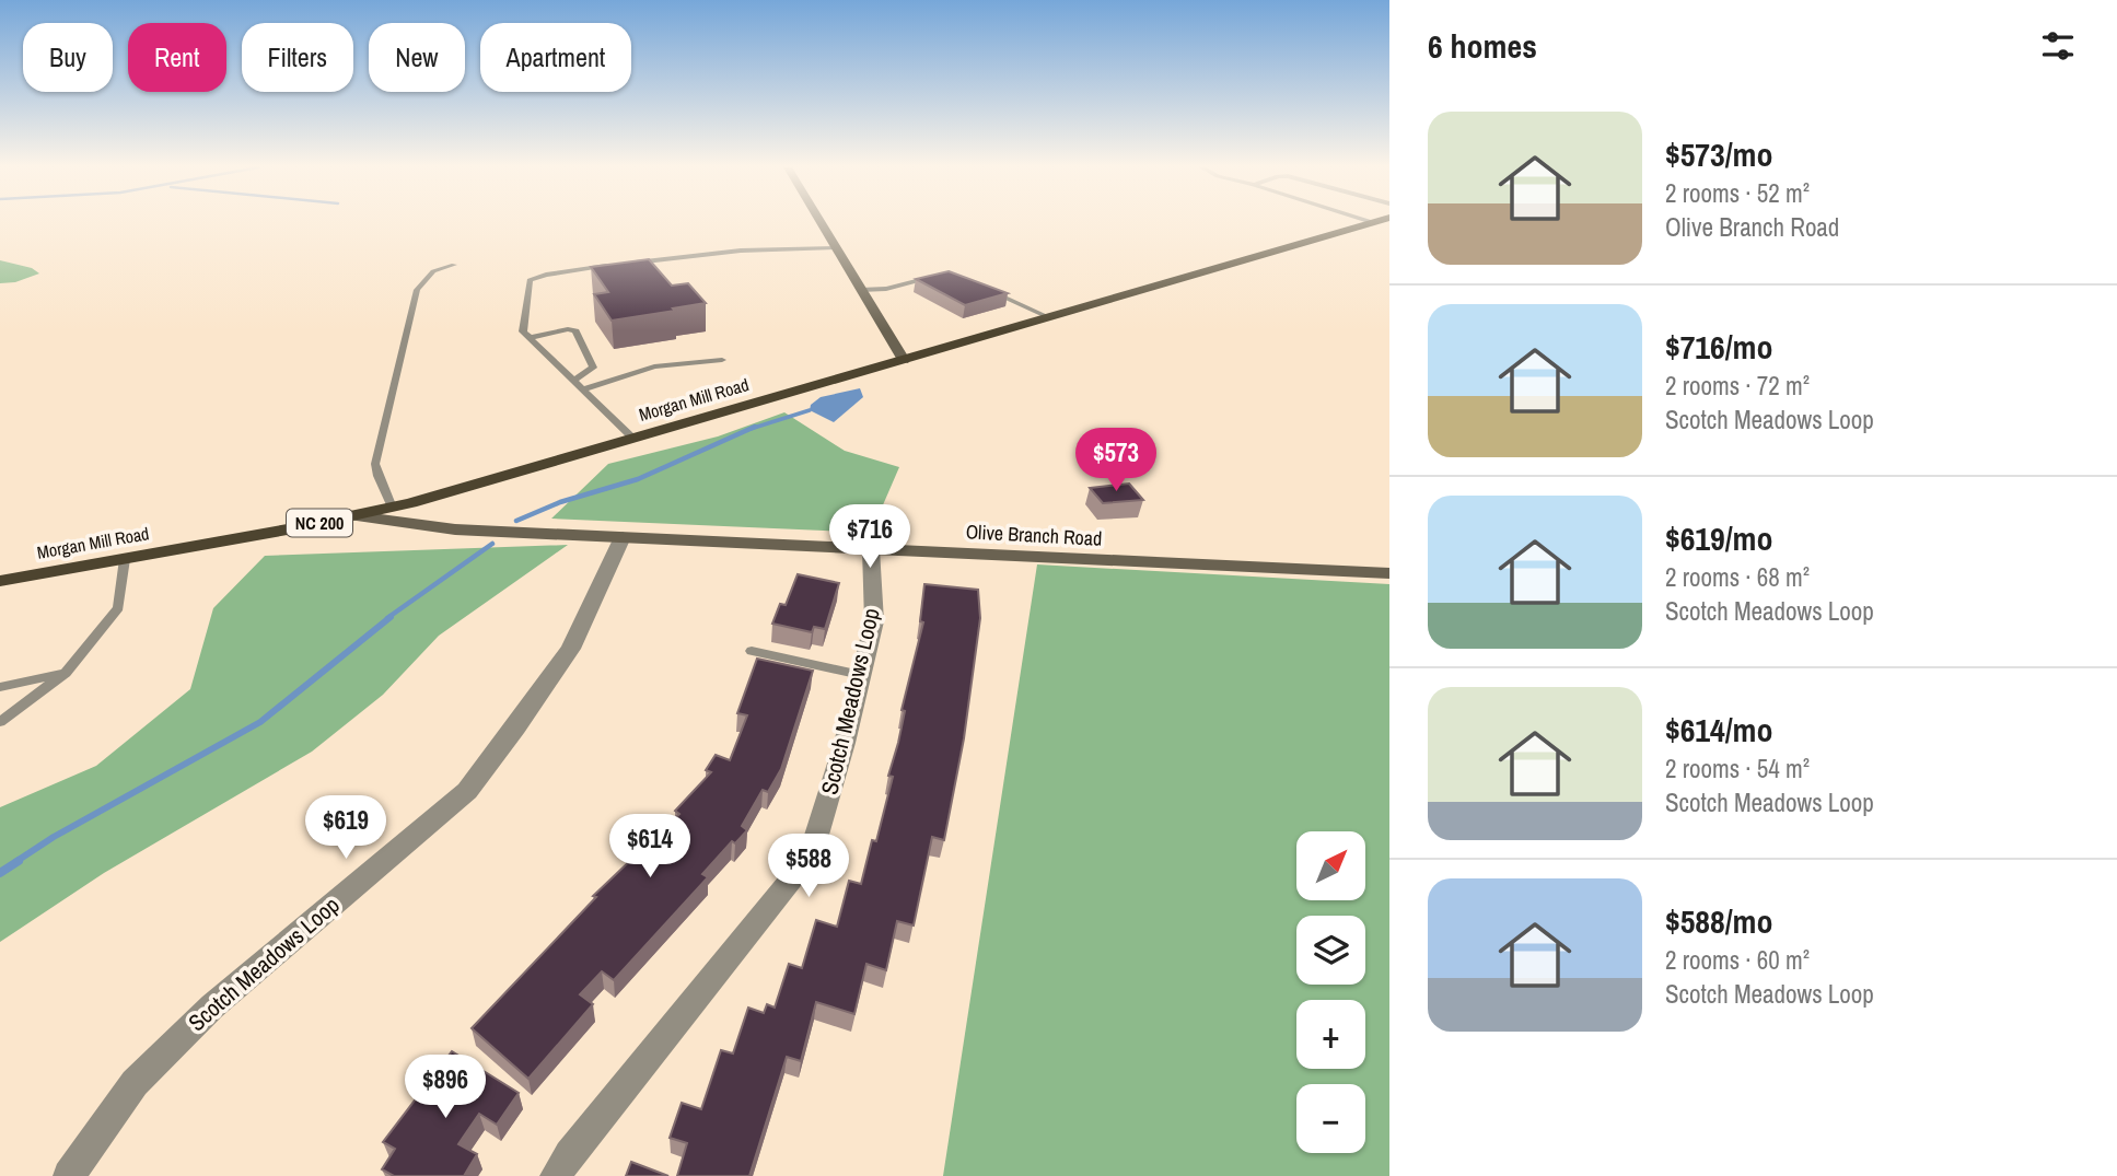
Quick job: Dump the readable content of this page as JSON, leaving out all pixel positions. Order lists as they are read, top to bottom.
{
  "streets": {
    "main road": ["Morgan Mill Road", "NC 200"],
    "street": ["Olive Branch Road", "Scotch Meadows Loop"]
  },
  "crossings": [
    ["Morgan Mill Road", "Olive Branch Road"],
    ["Olive Branch Road", "Scotch Meadows Loop"]
  ],
  "north": "top right",
  "page": {
    "heading": "6 homes",
    "chip": [
      "Buy",
      "Rent",
      "Filters",
      "New",
      "Apartment"
    ],
    "list": [
      {
        "name": "$573/mo",
        "note": "2 rooms · 52 m² · Olive Branch Road"
      },
      {
        "name": "$716/mo",
        "note": "2 rooms · 72 m² · Scotch Meadows Loop"
      },
      {
        "name": "$619/mo",
        "note": "2 rooms · 68 m² · Scotch Meadows Loop"
      },
      {
        "name": "$614/mo",
        "note": "2 rooms · 54 m² · Scotch Meadows Loop"
      },
      {
        "name": "$588/mo",
        "note": "2 rooms · 60 m² · Scotch Meadows Loop"
      }
    ],
    "price": [
      "$573",
      "$716",
      "$619",
      "$614",
      "$588",
      "$896"
    ],
    "map_buttons": ["+", "−"]
  }
}
